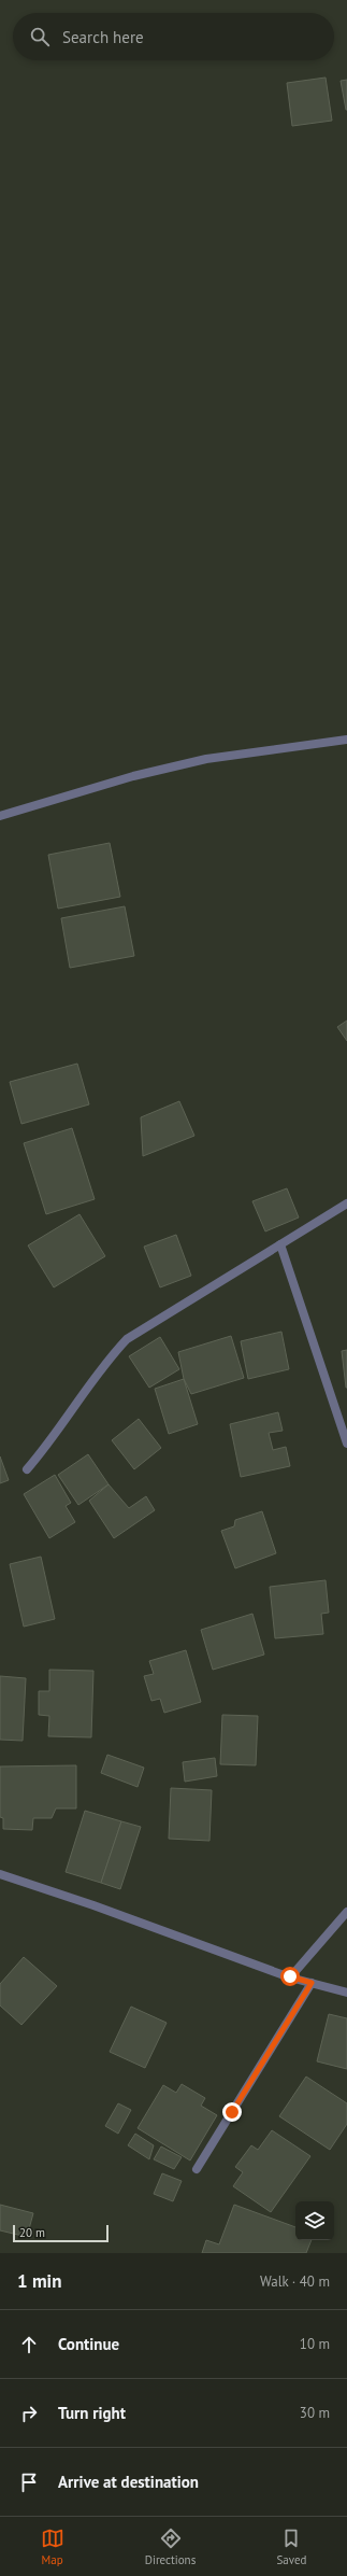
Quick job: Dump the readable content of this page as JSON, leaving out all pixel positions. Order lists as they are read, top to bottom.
{
  "scale_bar": "20 m",
  "page": {
    "search": "Search here",
    "scale": "20 m",
    "heading": ["1 min", "Walk · 40 m"],
    "list": [
      ["Continue", "10 m"],
      ["Turn right", "30 m"],
      "Arrive at destination"
    ],
    "nav": ["Map", "Directions", "Saved"]
  }
}
